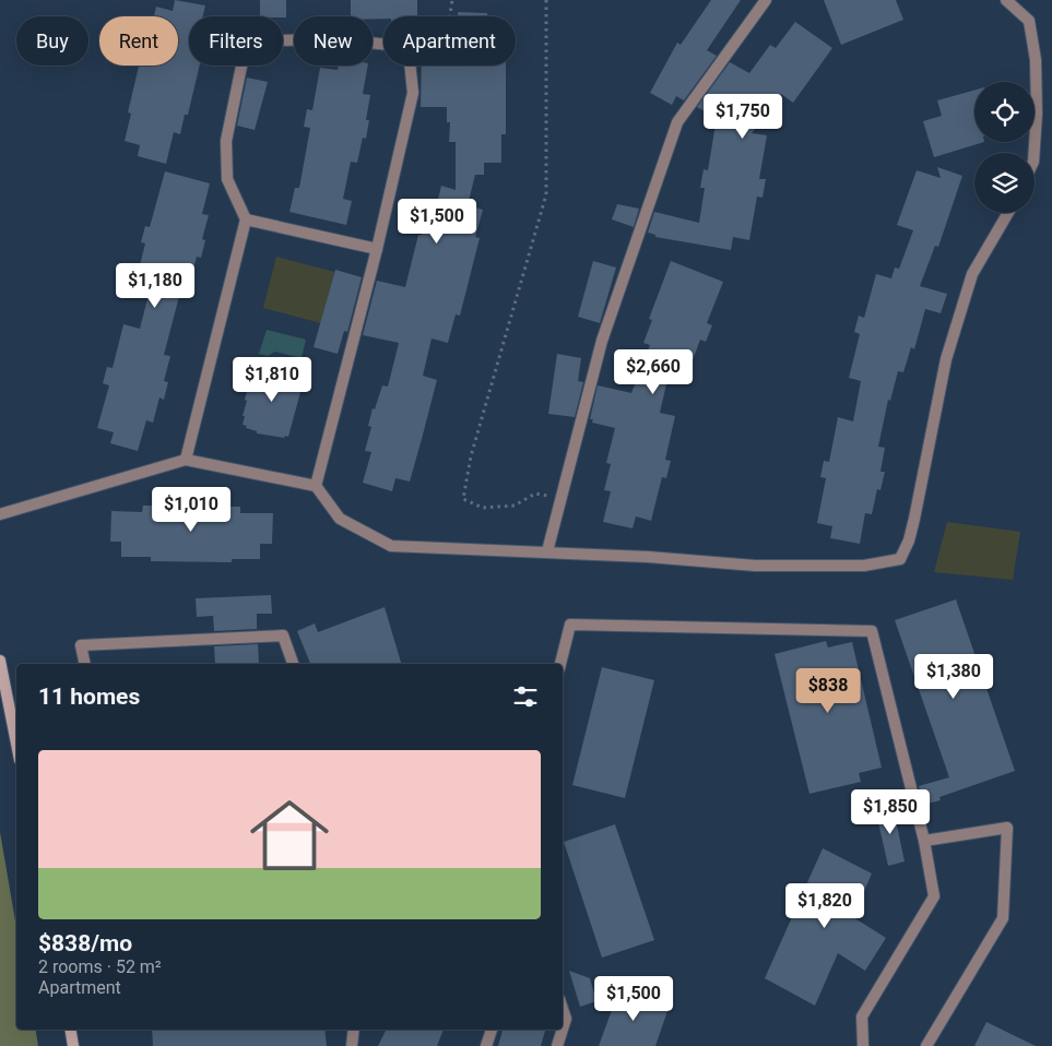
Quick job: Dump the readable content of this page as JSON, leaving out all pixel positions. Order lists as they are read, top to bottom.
{
  "page": {
    "chip": [
      "Buy",
      "Rent",
      "Filters",
      "New",
      "Apartment"
    ],
    "price": [
      "$1,750",
      "$1,500",
      "$1,180",
      "$2,660",
      "$1,810",
      "$1,010",
      "$1,380",
      "$838",
      "$1,850",
      "$1,820",
      "$1,500"
    ],
    "heading": "11 homes",
    "list": [
      {
        "name": "$838/mo",
        "note": "2 rooms · 52 m² · Apartment"
      }
    ]
  }
}
